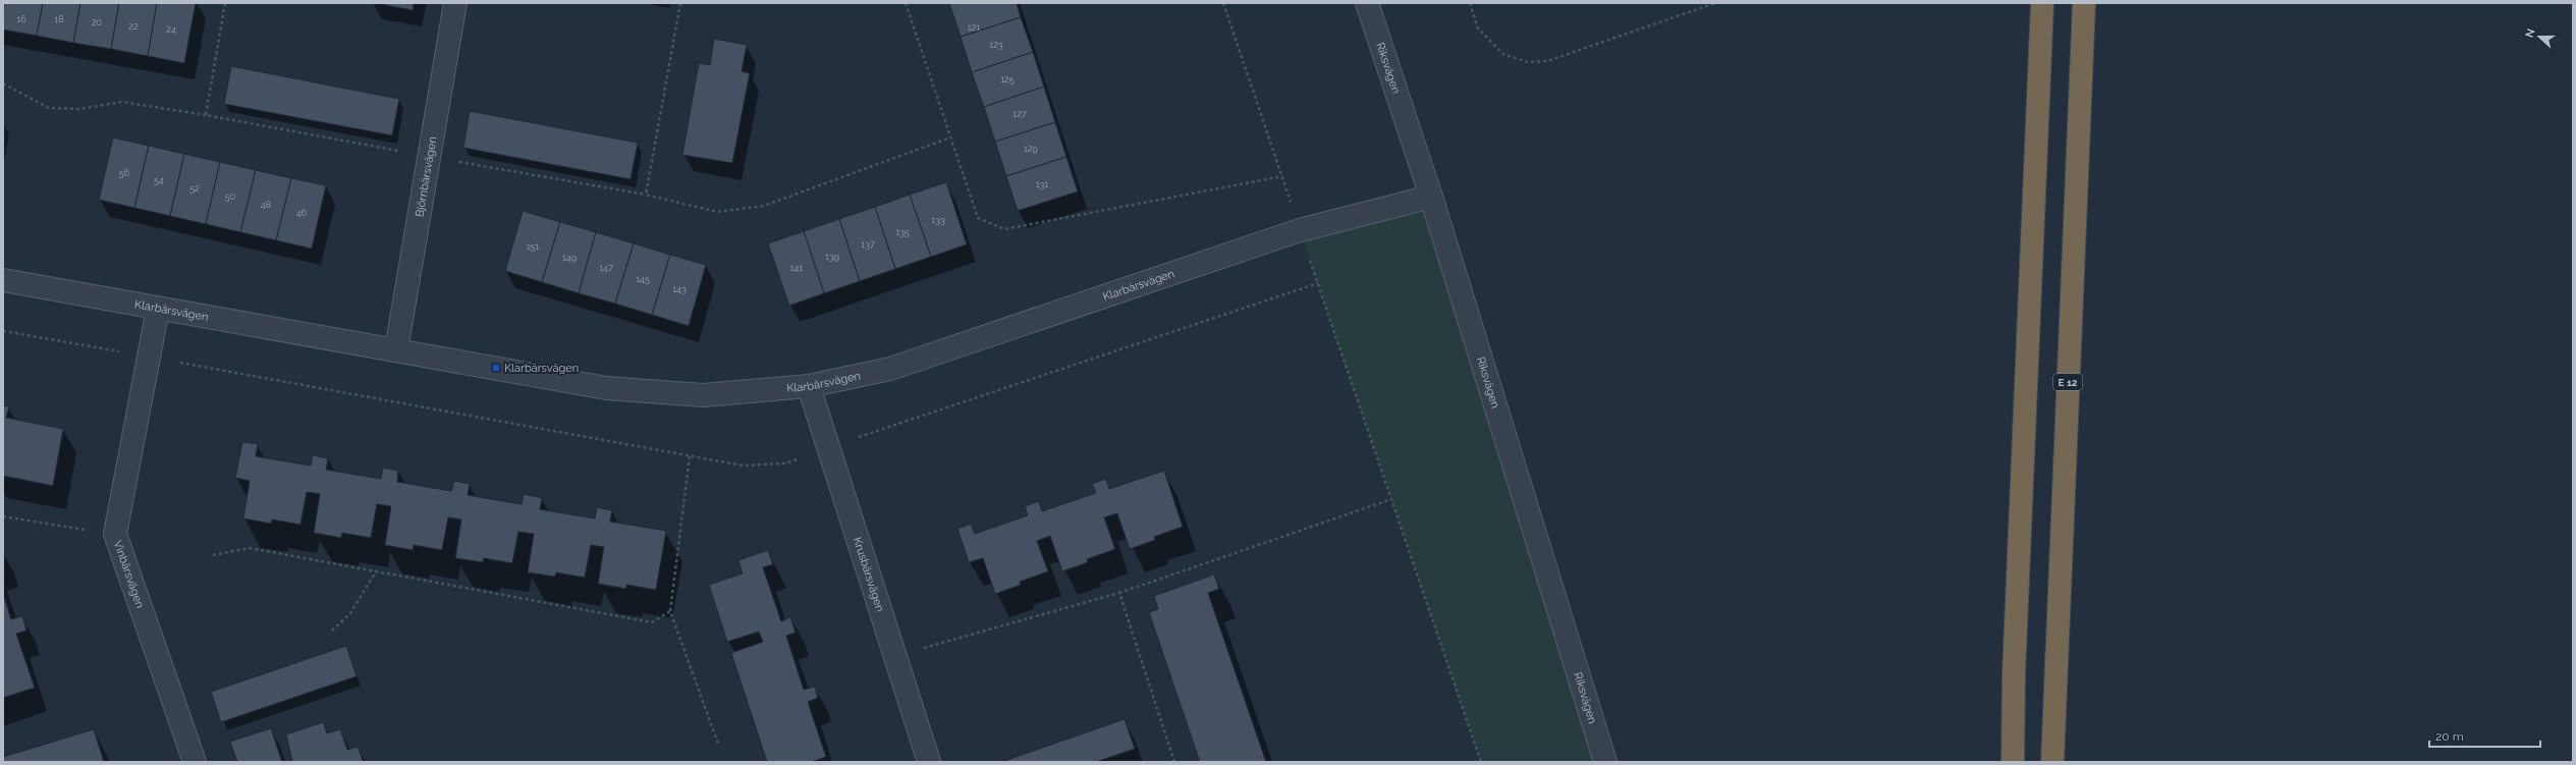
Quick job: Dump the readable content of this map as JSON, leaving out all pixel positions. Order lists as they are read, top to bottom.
{
  "streets": {
    "highway": ["E 12"],
    "street": [
      "Riksvägen",
      "Björnbärsvägen",
      "Klarbärsvägen",
      "Vinbärsvägen",
      "Krusbärsvägen"
    ]
  },
  "crossings": [
    ["Riksvägen", "Klarbärsvägen"],
    ["Björnbärsvägen", "Klarbärsvägen"],
    ["Klarbärsvägen", "Vinbärsvägen"],
    ["Klarbärsvägen", "Krusbärsvägen"]
  ],
  "places": {
    "transit": ["Klarbärsvägen"]
  },
  "house_numbers": [
    "16",
    "18",
    "20",
    "22",
    "121",
    "24",
    "123",
    "125",
    "127",
    "129",
    "56",
    "54",
    "131",
    "52",
    "50",
    "48",
    "46",
    "133",
    "135",
    "137",
    "151",
    "139",
    "149",
    "147",
    "141",
    "145",
    "143"
  ],
  "scale_bar": "20 m",
  "north": "left"
}
